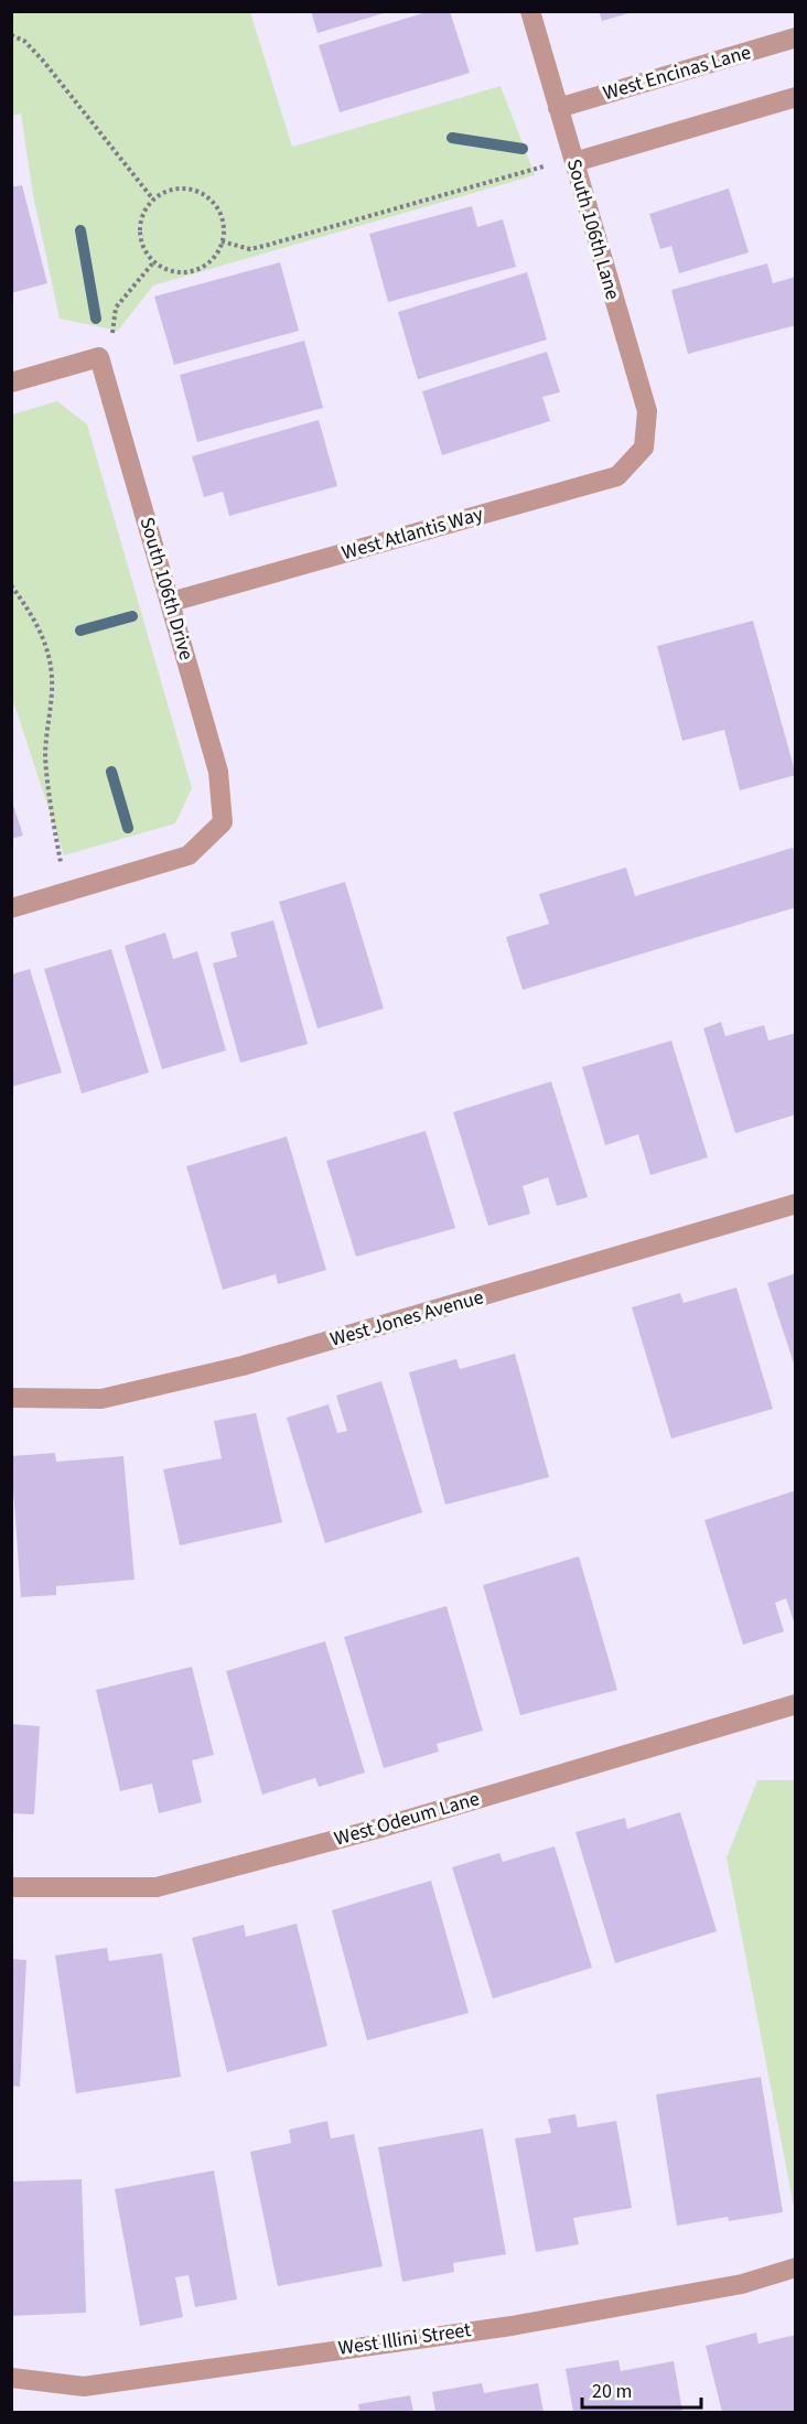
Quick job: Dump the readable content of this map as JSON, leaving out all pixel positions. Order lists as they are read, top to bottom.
{
  "streets": {
    "street": [
      "West Encinas Lane",
      "South 106th Lane",
      "West Atlantis Way",
      "South 106th Drive",
      "West Jones Avenue",
      "West Odeum Lane",
      "West Illini Street"
    ]
  },
  "crossings": [
    ["West Encinas Lane", "South 106th Lane"],
    ["South 106th Lane", "West Atlantis Way"],
    ["West Atlantis Way", "South 106th Drive"]
  ],
  "scale_bar": "20 m"
}
